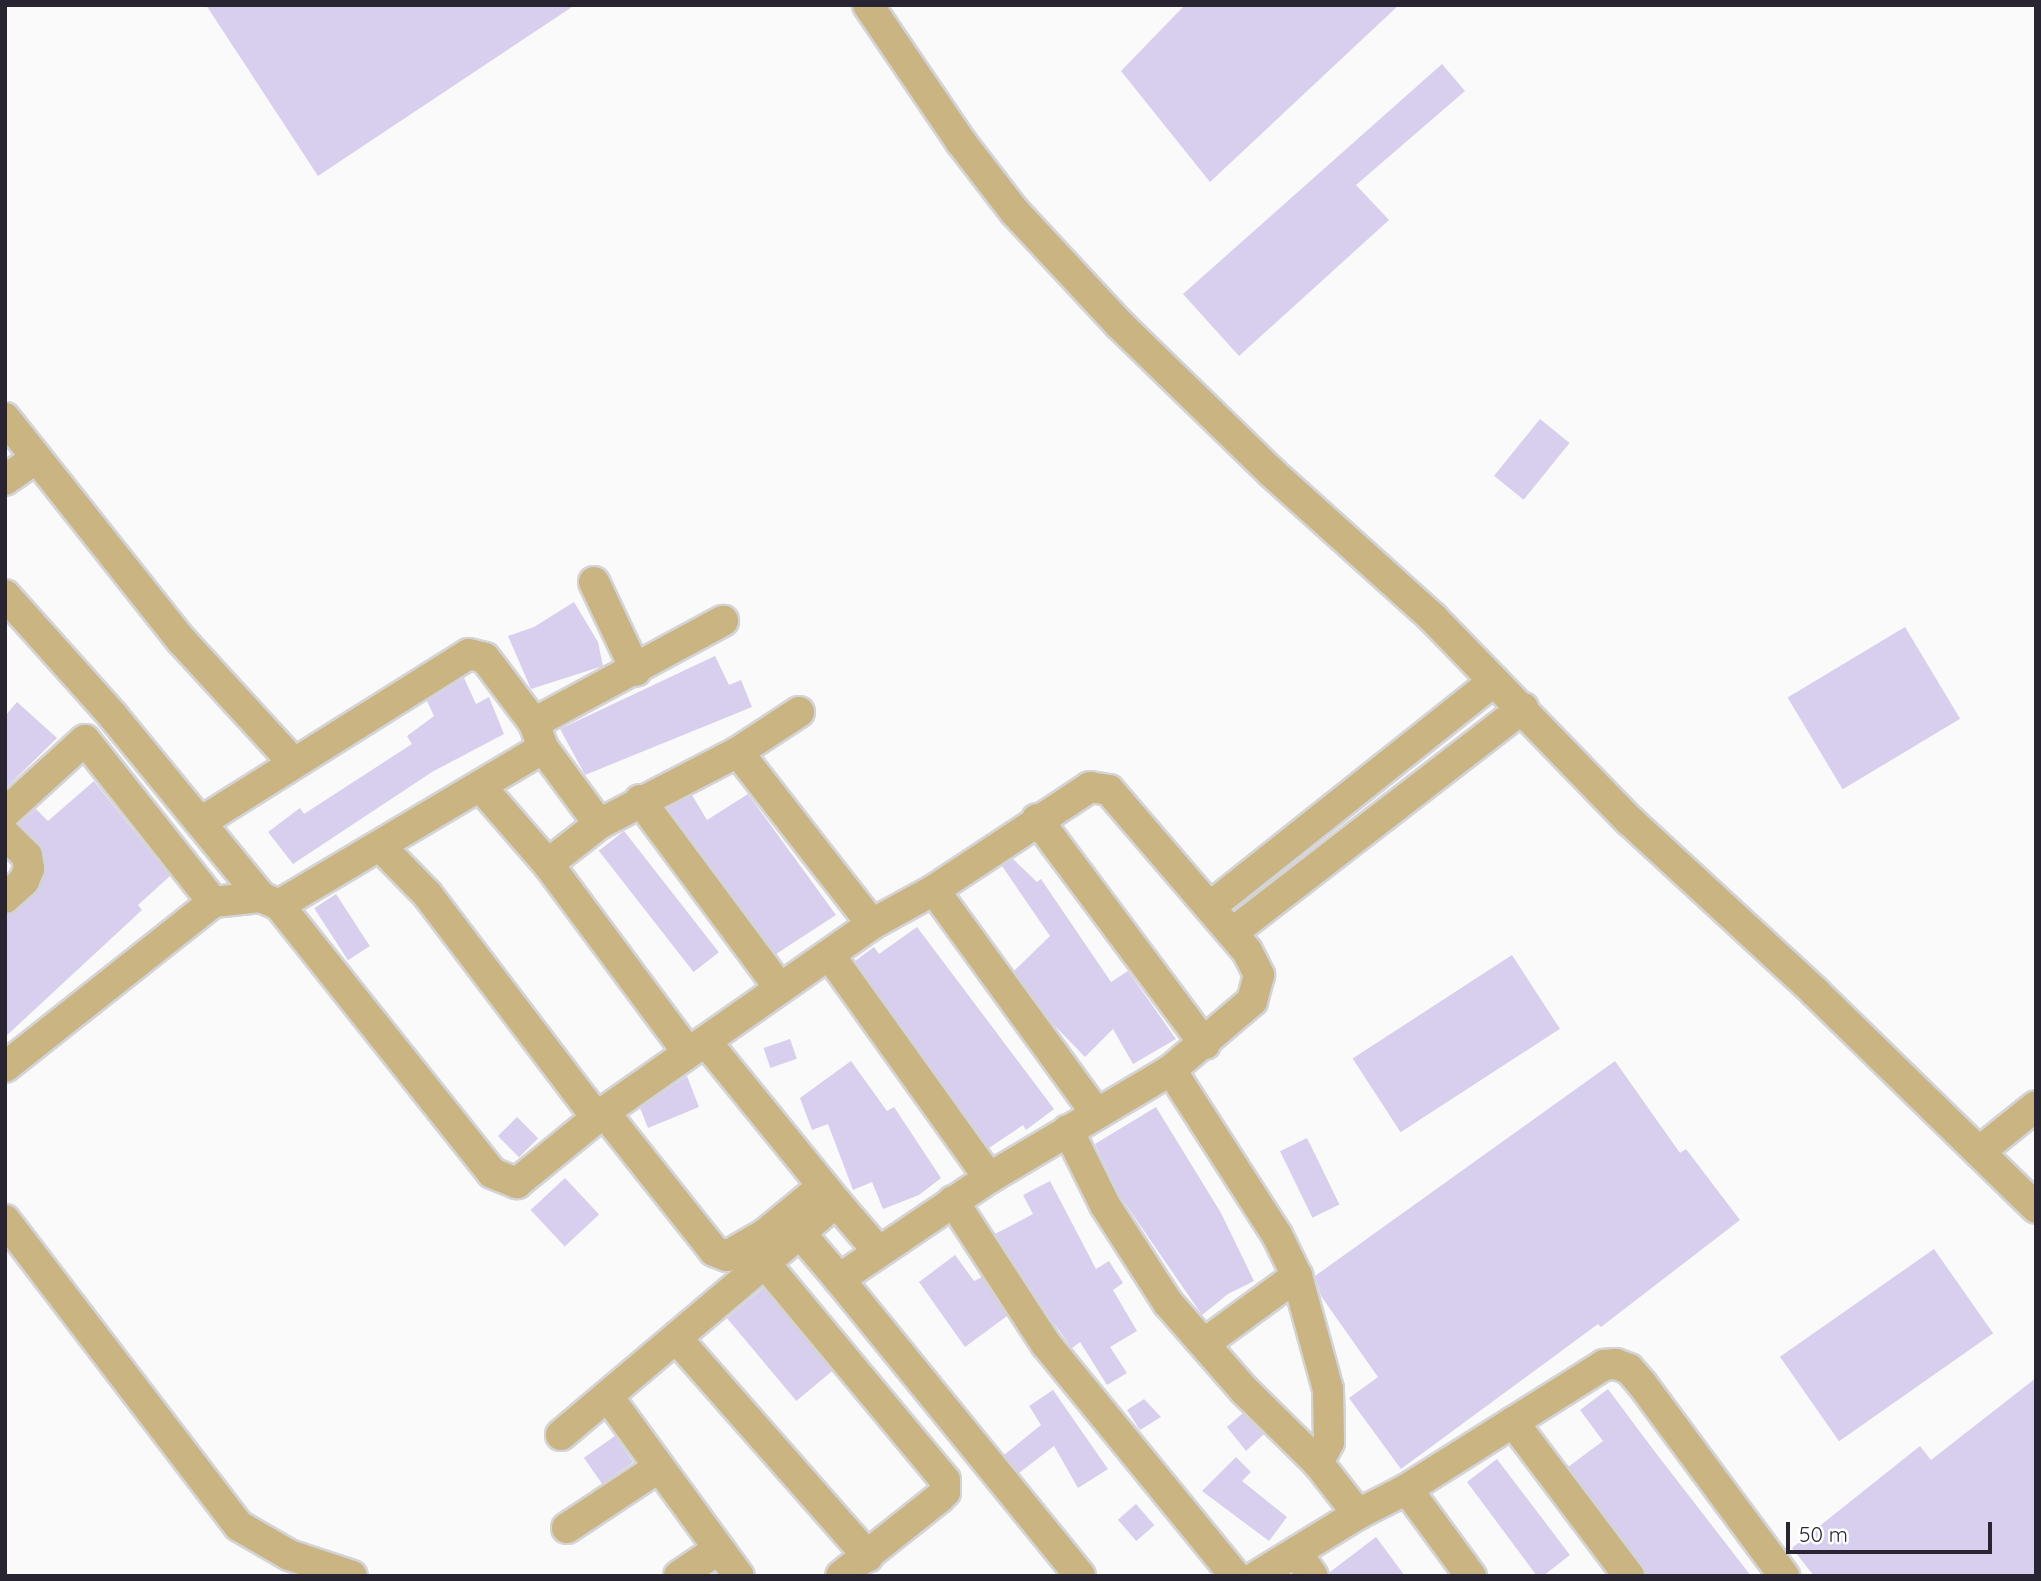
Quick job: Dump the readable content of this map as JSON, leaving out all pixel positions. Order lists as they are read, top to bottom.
{
  "scale_bar": "50 m"
}
